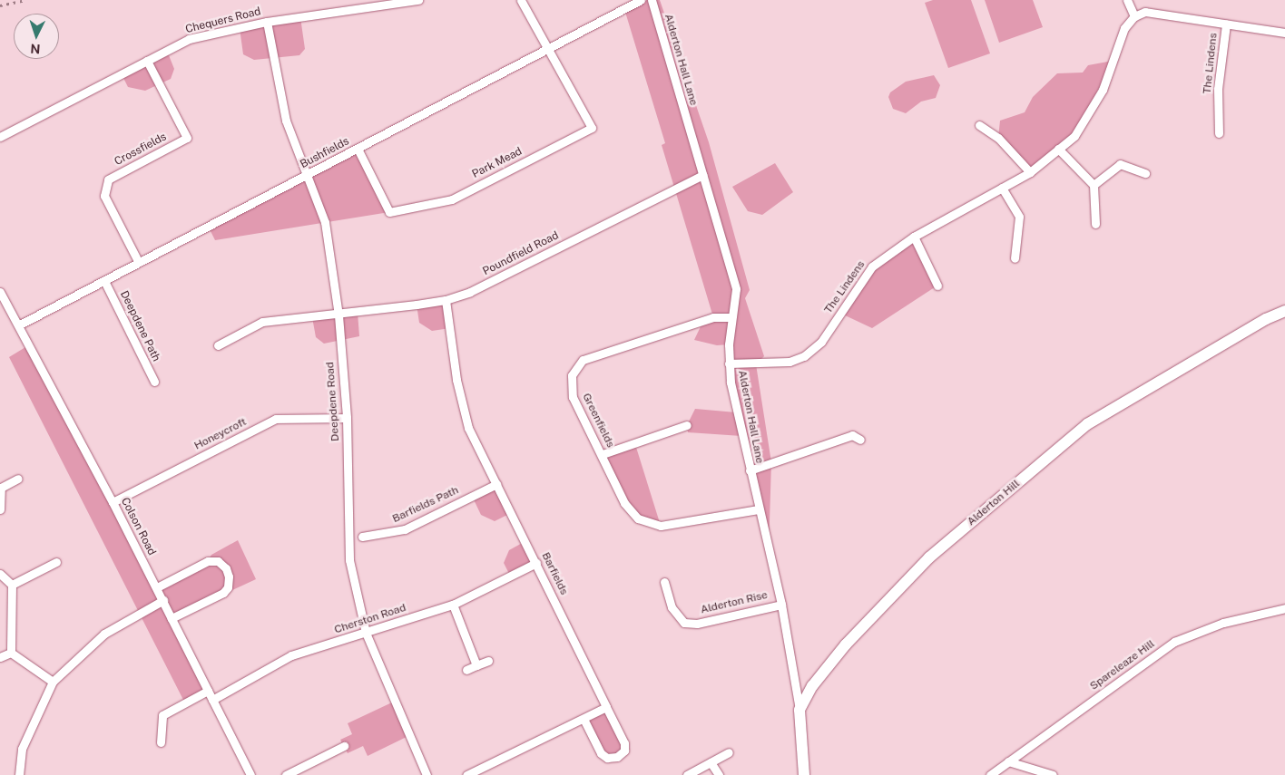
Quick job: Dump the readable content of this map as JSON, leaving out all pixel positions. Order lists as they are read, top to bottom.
{
  "streets": {
    "street": [
      "Chequers Road",
      "Alderton Hall Lane",
      "The Lindens",
      "Crossfields",
      "Bushfields",
      "Park Mead",
      "Poundfield Road",
      "Deepdene Path",
      "Deepdene Road",
      "Greenfields",
      "Honeycroft",
      "Alderton Hill",
      "Barfields Path",
      "Colson Road",
      "Barfields",
      "Alderton Rise",
      "Cherston Road",
      "Spareleaze Hill"
    ]
  },
  "crossings": [
    ["Chequers Road", "Crossfields"],
    ["Chequers Road", "Deepdene Road"],
    ["Alderton Hall Lane", "The Lindens"],
    ["Alderton Hall Lane", "Poundfield Road"],
    ["Alderton Hall Lane", "Greenfields"],
    ["Alderton Hall Lane", "Alderton Hill"],
    ["Alderton Hall Lane", "Alderton Rise"],
    ["Crossfields", "Bushfields"],
    ["Bushfields", "Park Mead"],
    ["Bushfields", "Deepdene Path"],
    ["Bushfields", "Deepdene Road"],
    ["Bushfields", "Colson Road"],
    ["Poundfield Road", "Deepdene Road"],
    ["Poundfield Road", "Barfields"],
    ["Deepdene Road", "Honeycroft"],
    ["Deepdene Road", "Cherston Road"],
    ["Honeycroft", "Colson Road"],
    ["Barfields Path", "Barfields"],
    ["Colson Road", "Cherston Road"],
    ["Barfields", "Cherston Road"]
  ],
  "north": "bottom"
}
